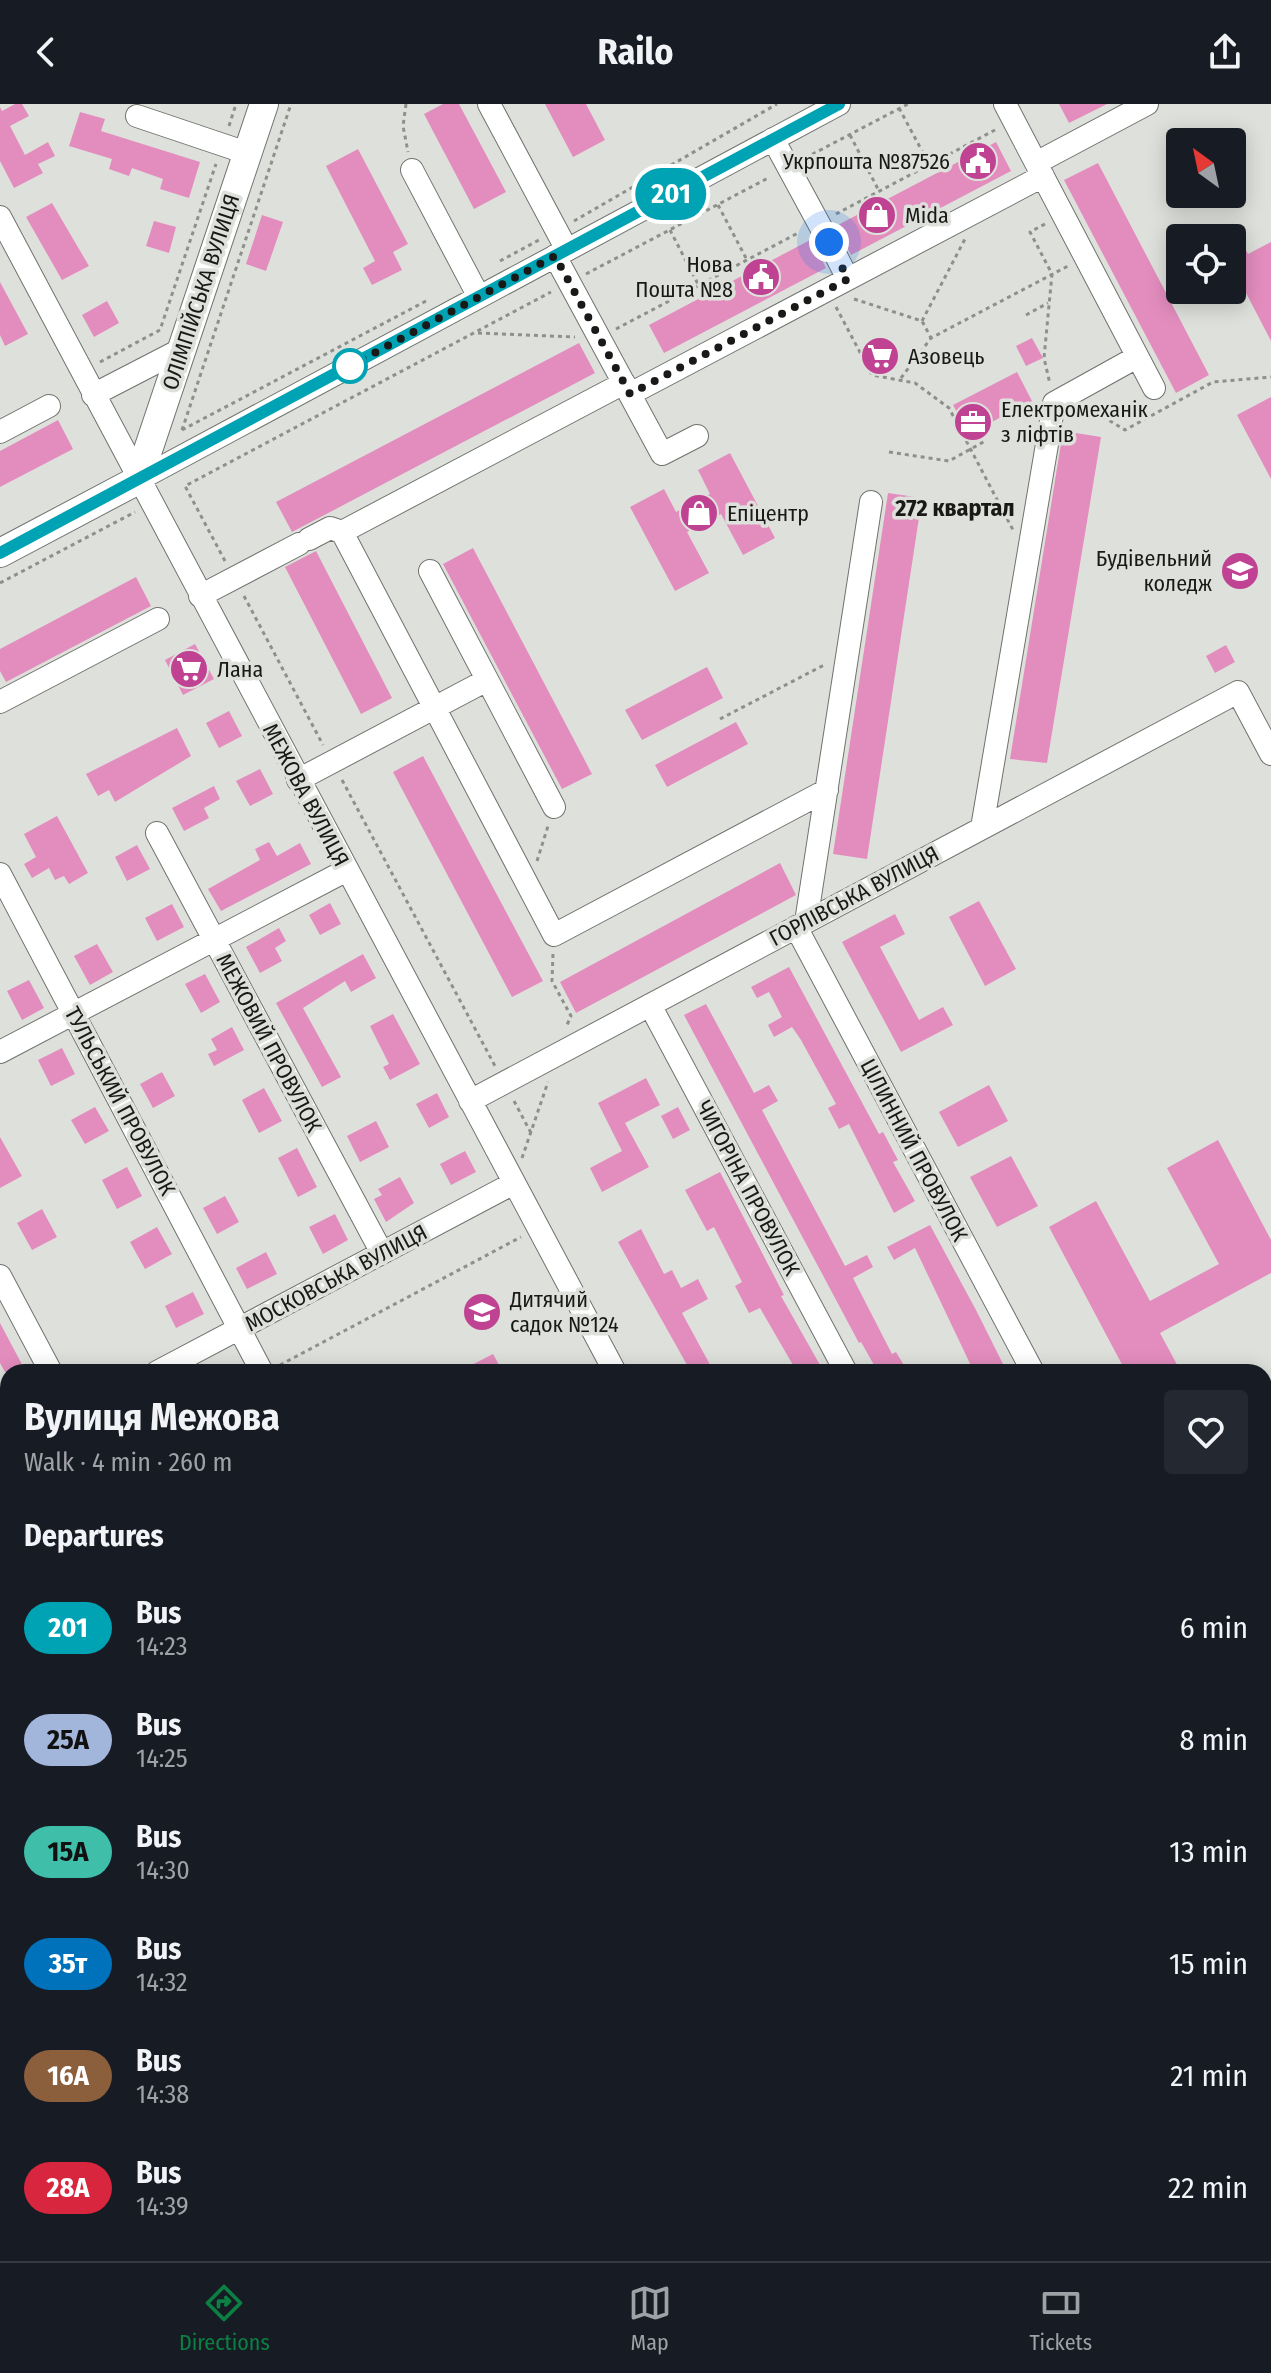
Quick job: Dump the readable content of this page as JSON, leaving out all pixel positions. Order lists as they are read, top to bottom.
{
  "streets": {
    "main road": ["ОЛІМПІЙСЬКА ВУЛИЦЯ"],
    "street": [
      "МЕЖОВА ВУЛИЦЯ",
      "ГОРЛІВСЬКА ВУЛИЦЯ",
      "МЕЖОВИЙ ПРОВУЛОК",
      "ТУЛЬСЬКИЙ ПРОВУЛОК",
      "ЦІЛИННИЙ ПРОВУЛОК",
      "ЧИГОРІНА ПРОВУЛОК",
      "МОСКОВСЬКА ВУЛИЦЯ"
    ]
  },
  "crossings": [
    ["ОЛІМПІЙСЬКА ВУЛИЦЯ", "МЕЖОВА ВУЛИЦЯ"],
    ["МЕЖОВА ВУЛИЦЯ", "ГОРЛІВСЬКА ВУЛИЦЯ"],
    ["МЕЖОВА ВУЛИЦЯ", "МОСКОВСЬКА ВУЛИЦЯ"],
    ["ГОРЛІВСЬКА ВУЛИЦЯ", "ЦІЛИННИЙ ПРОВУЛОК"],
    ["ГОРЛІВСЬКА ВУЛИЦЯ", "ЧИГОРІНА ПРОВУЛОК"],
    ["МЕЖОВИЙ ПРОВУЛОК", "МОСКОВСЬКА ВУЛИЦЯ"],
    ["ТУЛЬСЬКИЙ ПРОВУЛОК", "МОСКОВСЬКА ВУЛИЦЯ"]
  ],
  "districts": ["272 квартал"],
  "places": {
    "public building": ["Укрпошта №87526", "Нова Пошта №8"],
    "shop": ["Mida", "Епіцентр"],
    "supermarket": ["Азовець", "Лана"],
    "office": ["Електромеханік з ліфтів"],
    "school or university": ["Будівельний коледж", "Дитячий садок №124"]
  },
  "lines": ["bus line 201"],
  "north": "top left",
  "page": {
    "header": "Railo",
    "on_map": "201",
    "heading": [
      ["Вулиця Межова", "Walk · 4 min · 260 m"],
      "Departures"
    ],
    "list": [
      {
        "mark": "201",
        "name": "Bus",
        "note": "14:23",
        "value": "6 min"
      },
      {
        "mark": "25А",
        "name": "Bus",
        "note": "14:25",
        "value": "8 min"
      },
      {
        "mark": "15А",
        "name": "Bus",
        "note": "14:30",
        "value": "13 min"
      },
      {
        "mark": "35т",
        "name": "Bus",
        "note": "14:32",
        "value": "15 min"
      },
      {
        "mark": "16А",
        "name": "Bus",
        "note": "14:38",
        "value": "21 min"
      },
      {
        "mark": "28А",
        "name": "Bus",
        "note": "14:39",
        "value": "22 min"
      }
    ],
    "tabs": ["Directions", "Map", "Tickets"]
  }
}
